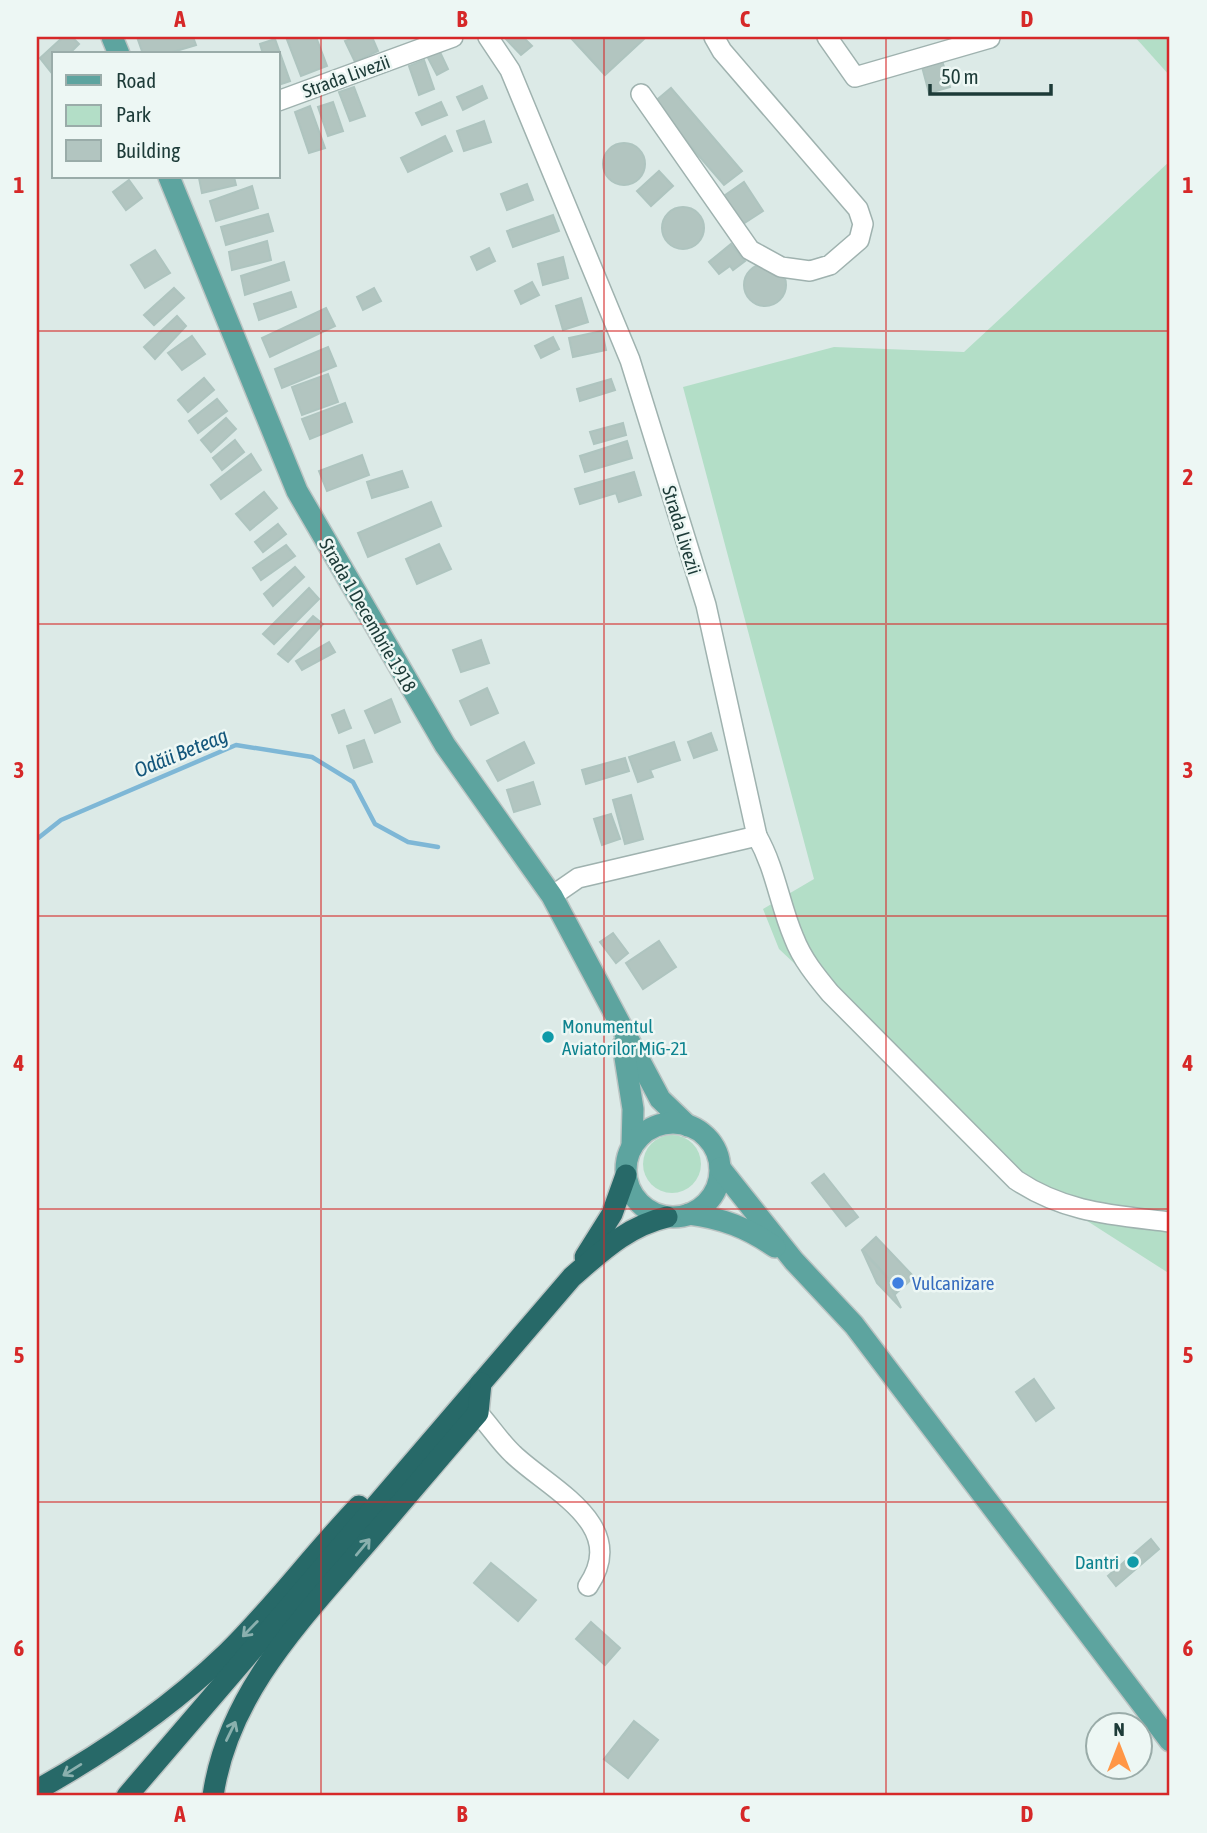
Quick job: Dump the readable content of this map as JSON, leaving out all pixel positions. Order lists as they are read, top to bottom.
{
  "streets": {
    "main road": ["Strada 1 Decembrie 1918"],
    "street": ["Strada Livezii"]
  },
  "water": ["Odăii Beteag"],
  "places": ["Monumentul Aviatorilor MiG-21", "Vulcanizare", "Dantri"],
  "legend": ["Road", "Park", "Building"],
  "scale_bar": "50 m",
  "north": "top",
  "grid": {
    "columns": [
      "A",
      "B",
      "C",
      "D"
    ],
    "rows": [
      "1",
      "2",
      "3",
      "4",
      "5",
      "6"
    ]
  }
}
